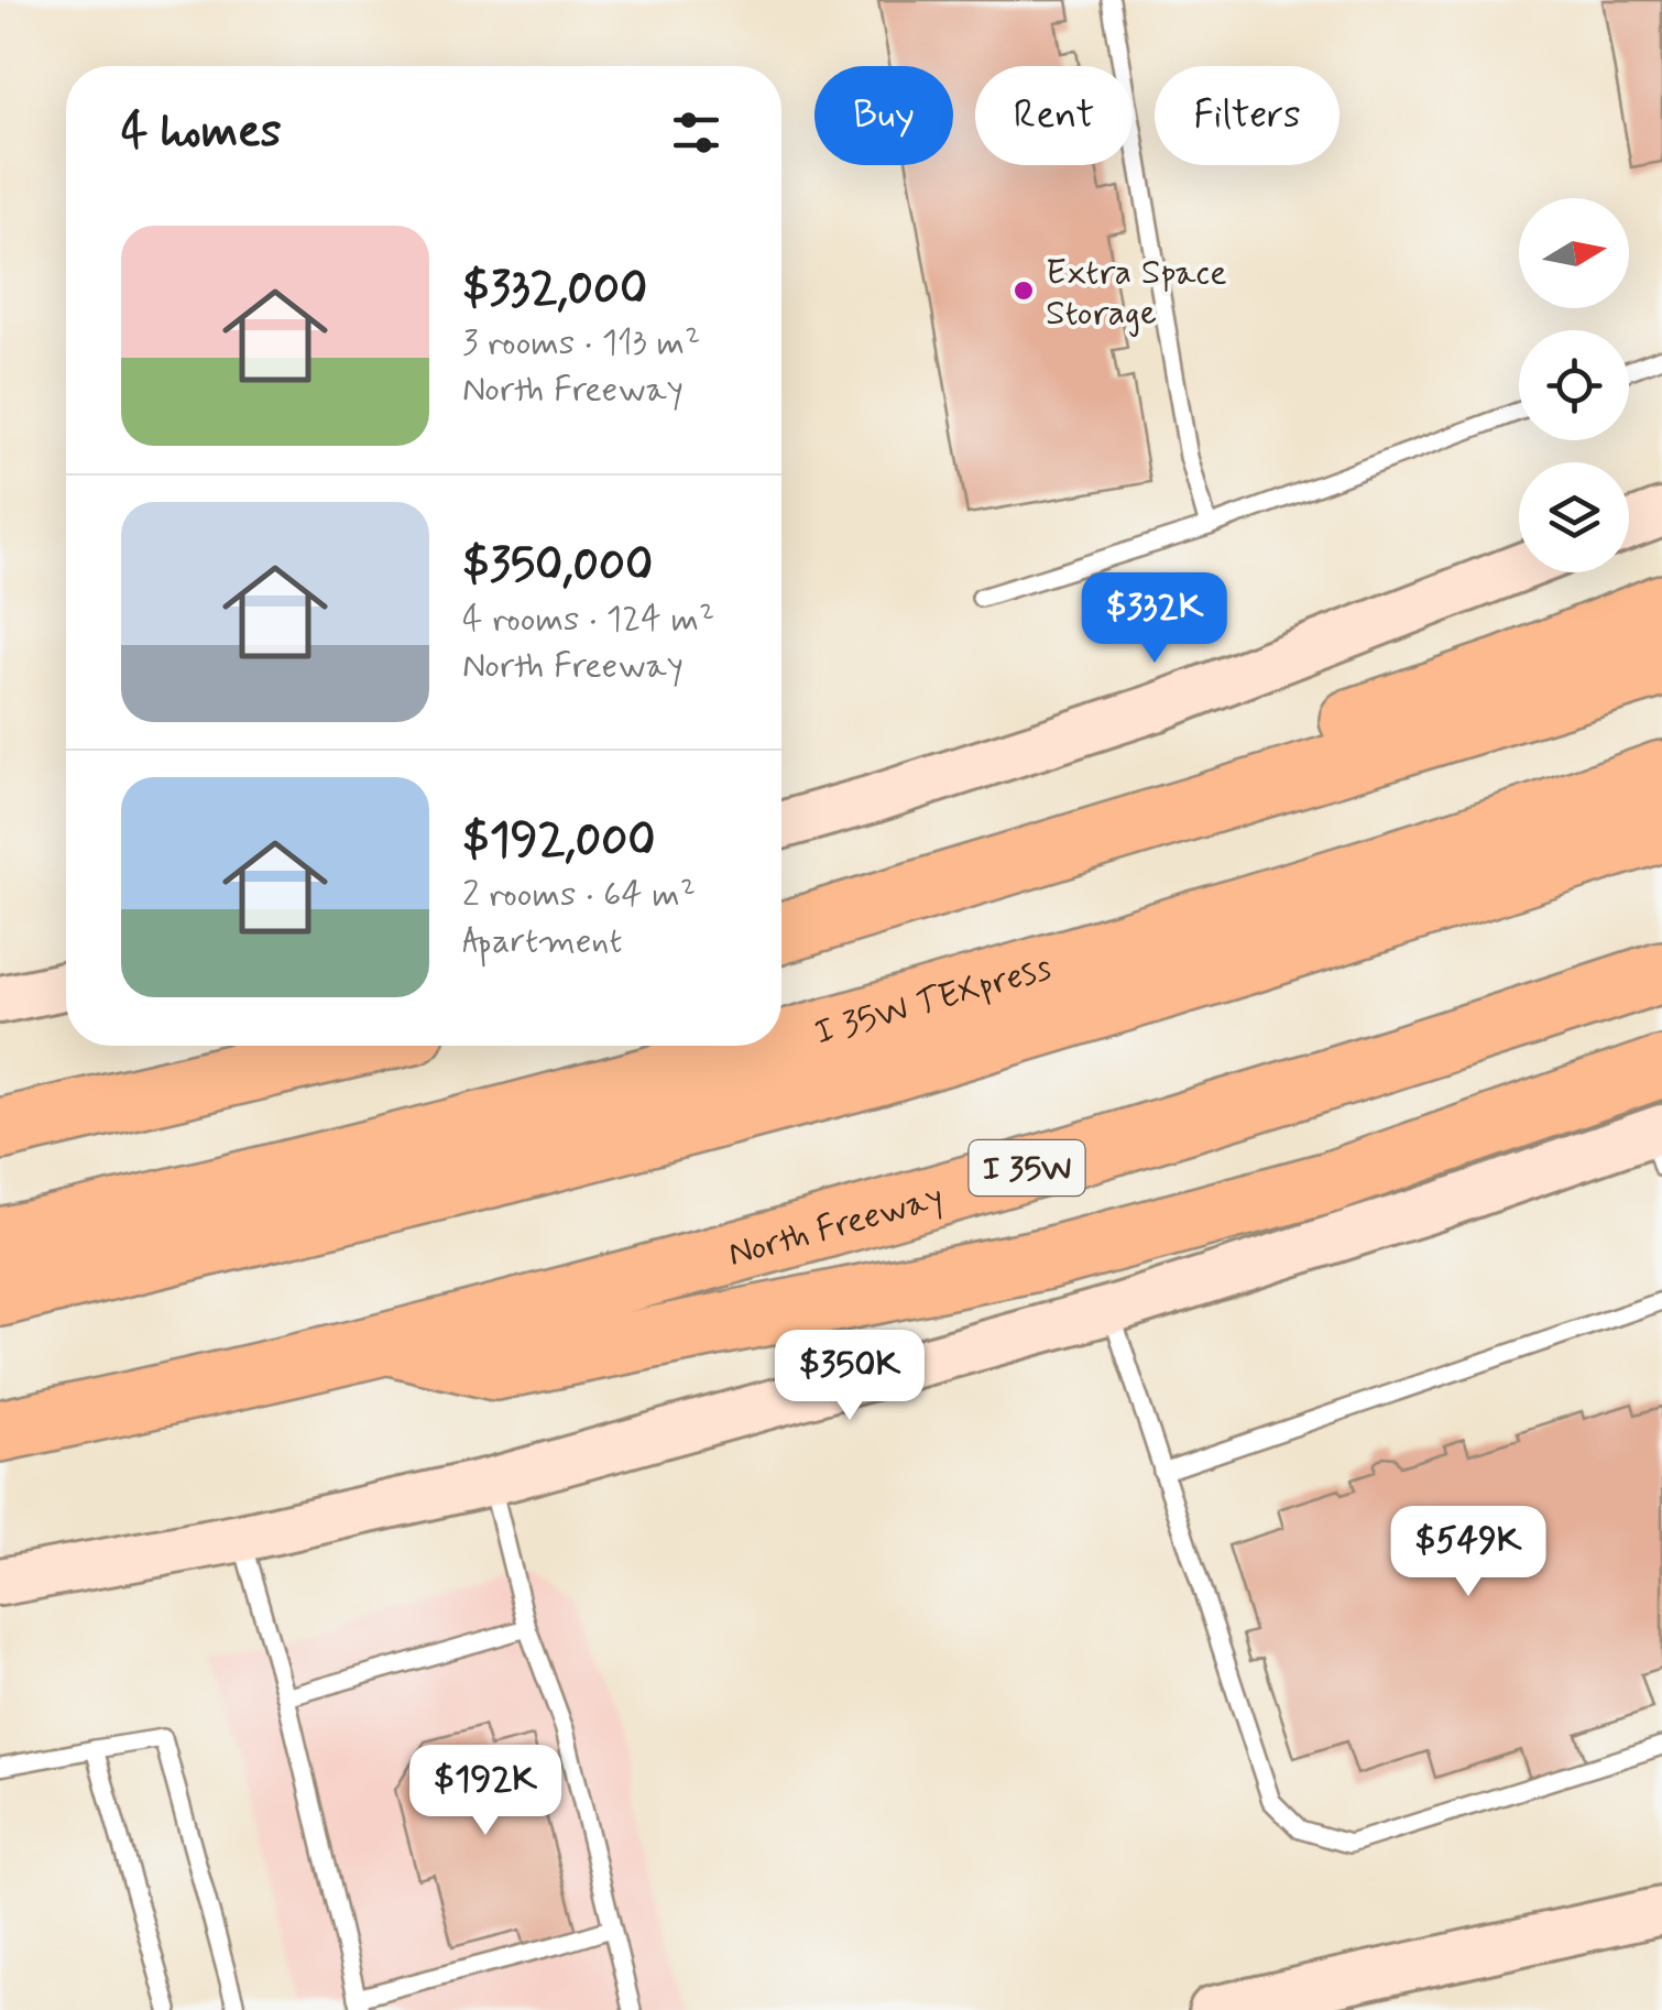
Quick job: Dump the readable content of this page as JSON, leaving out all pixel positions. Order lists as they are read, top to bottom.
{
  "streets": {
    "highway": ["I 35W TEXpress", "I 35W", "North Freeway"]
  },
  "places": ["Extra Space Storage"],
  "north": "right",
  "page": {
    "chip": ["Buy", "Rent", "Filters"],
    "heading": "4 homes",
    "list": [
      {
        "name": "$332,000",
        "note": "3 rooms · 113 m² · North Freeway"
      },
      {
        "name": "$350,000",
        "note": "4 rooms · 124 m² · North Freeway"
      },
      {
        "name": "$192,000",
        "note": "2 rooms · 64 m² · Apartment"
      }
    ],
    "price": [
      "$332K",
      "$350K",
      "$549K",
      "$192K"
    ]
  }
}
